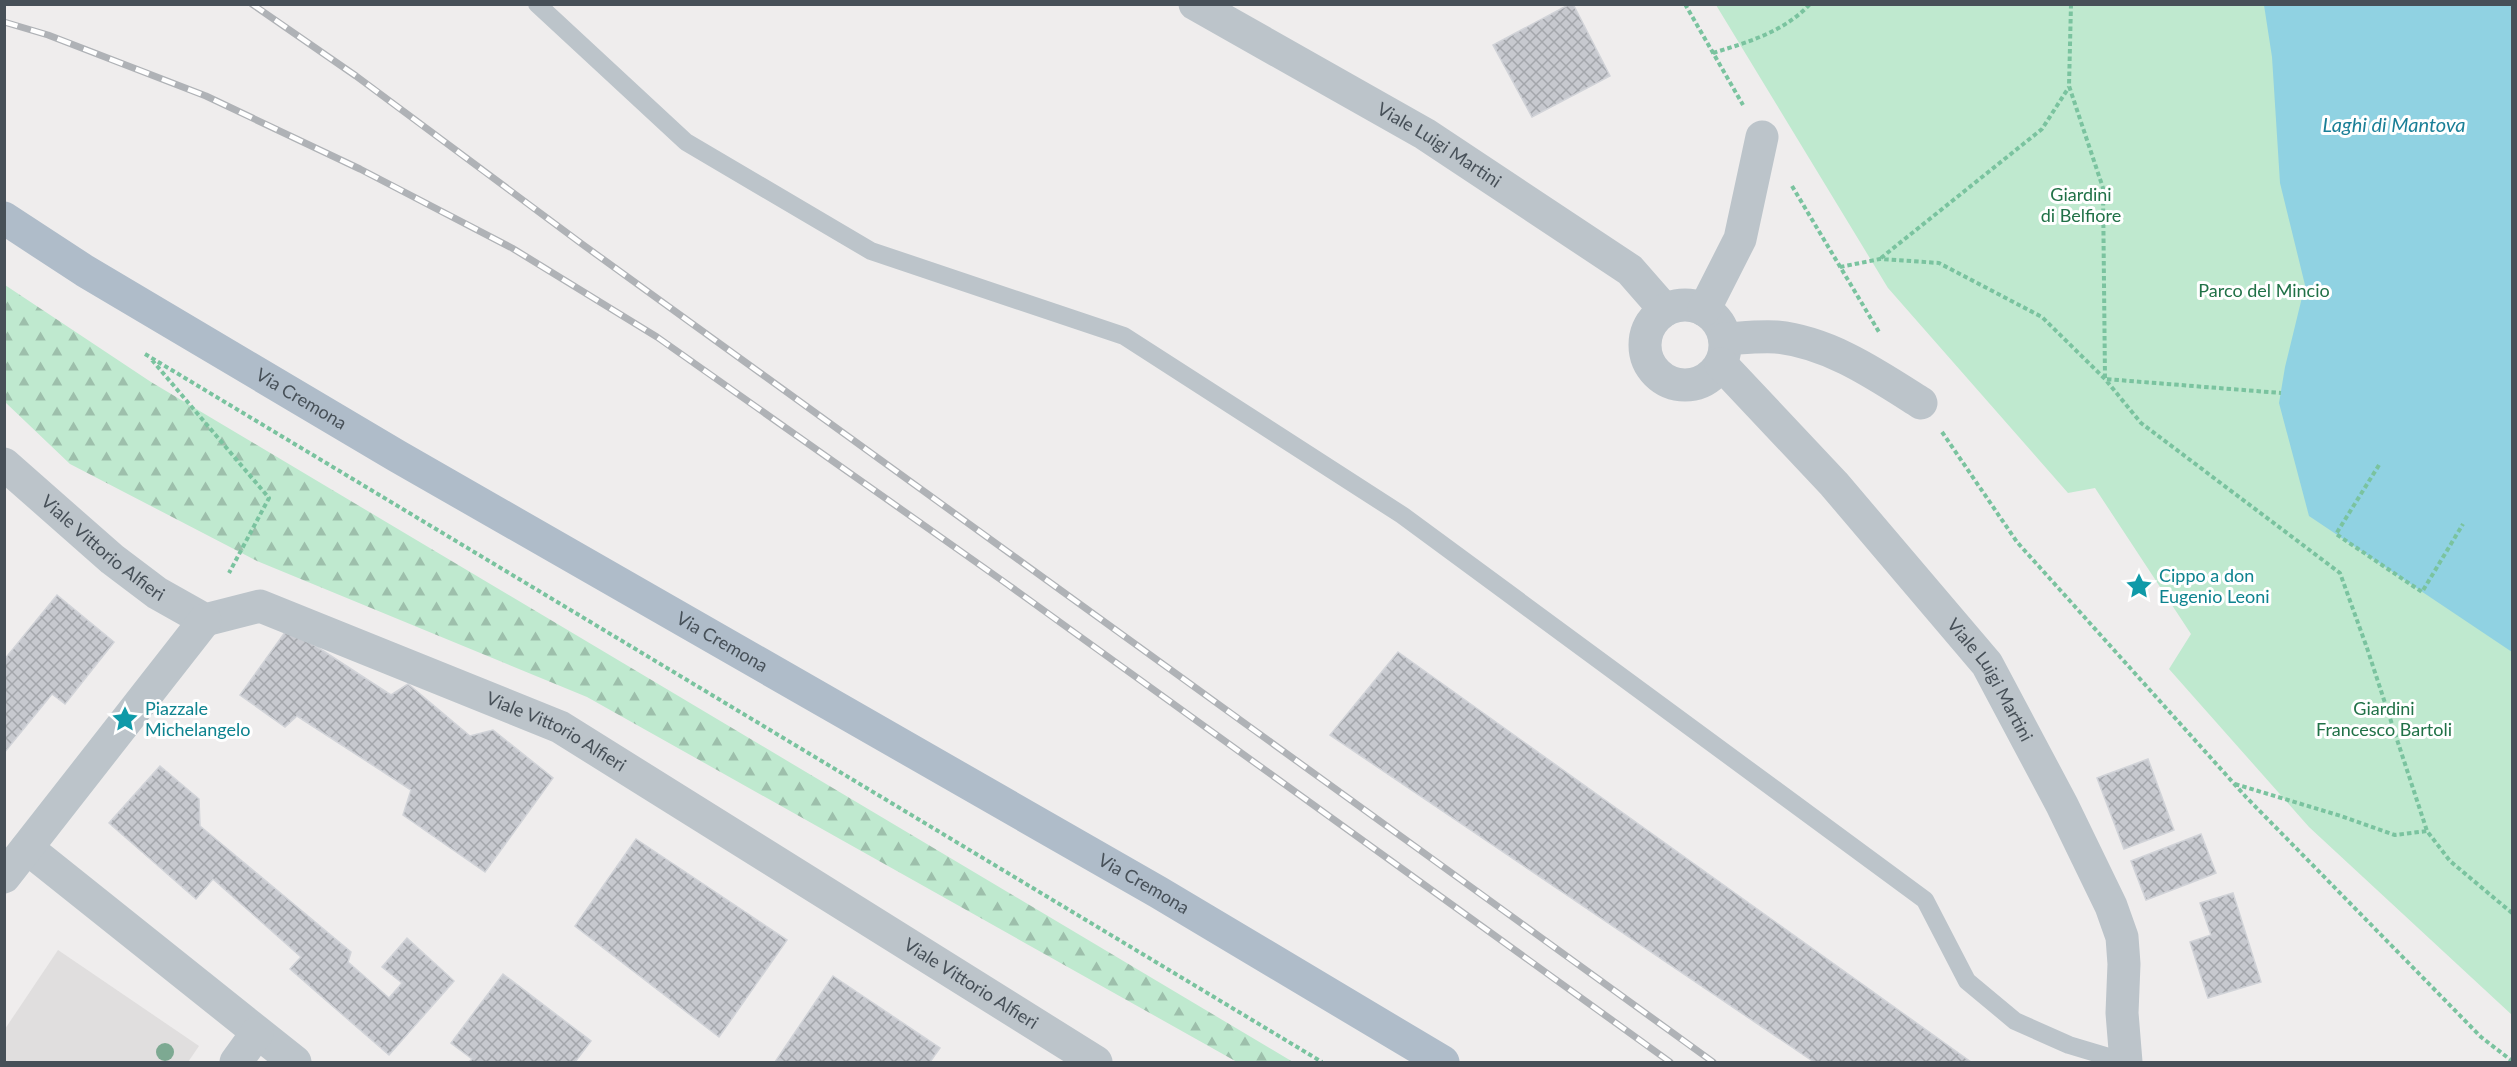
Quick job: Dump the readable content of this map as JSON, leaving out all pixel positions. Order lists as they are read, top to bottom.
{
  "streets": {
    "main road": ["Via Cremona"],
    "street": ["Viale Luigi Martini", "Viale Vittorio Alfieri"]
  },
  "water": ["Laghi di Mantova"],
  "parks": ["Giardini di Belfiore", "Parco del Mincio", "Giardini Francesco Bartoli"],
  "places": {
    "place": ["Cippo a don Eugenio Leoni", "Piazzale Michelangelo"]
  }
}
